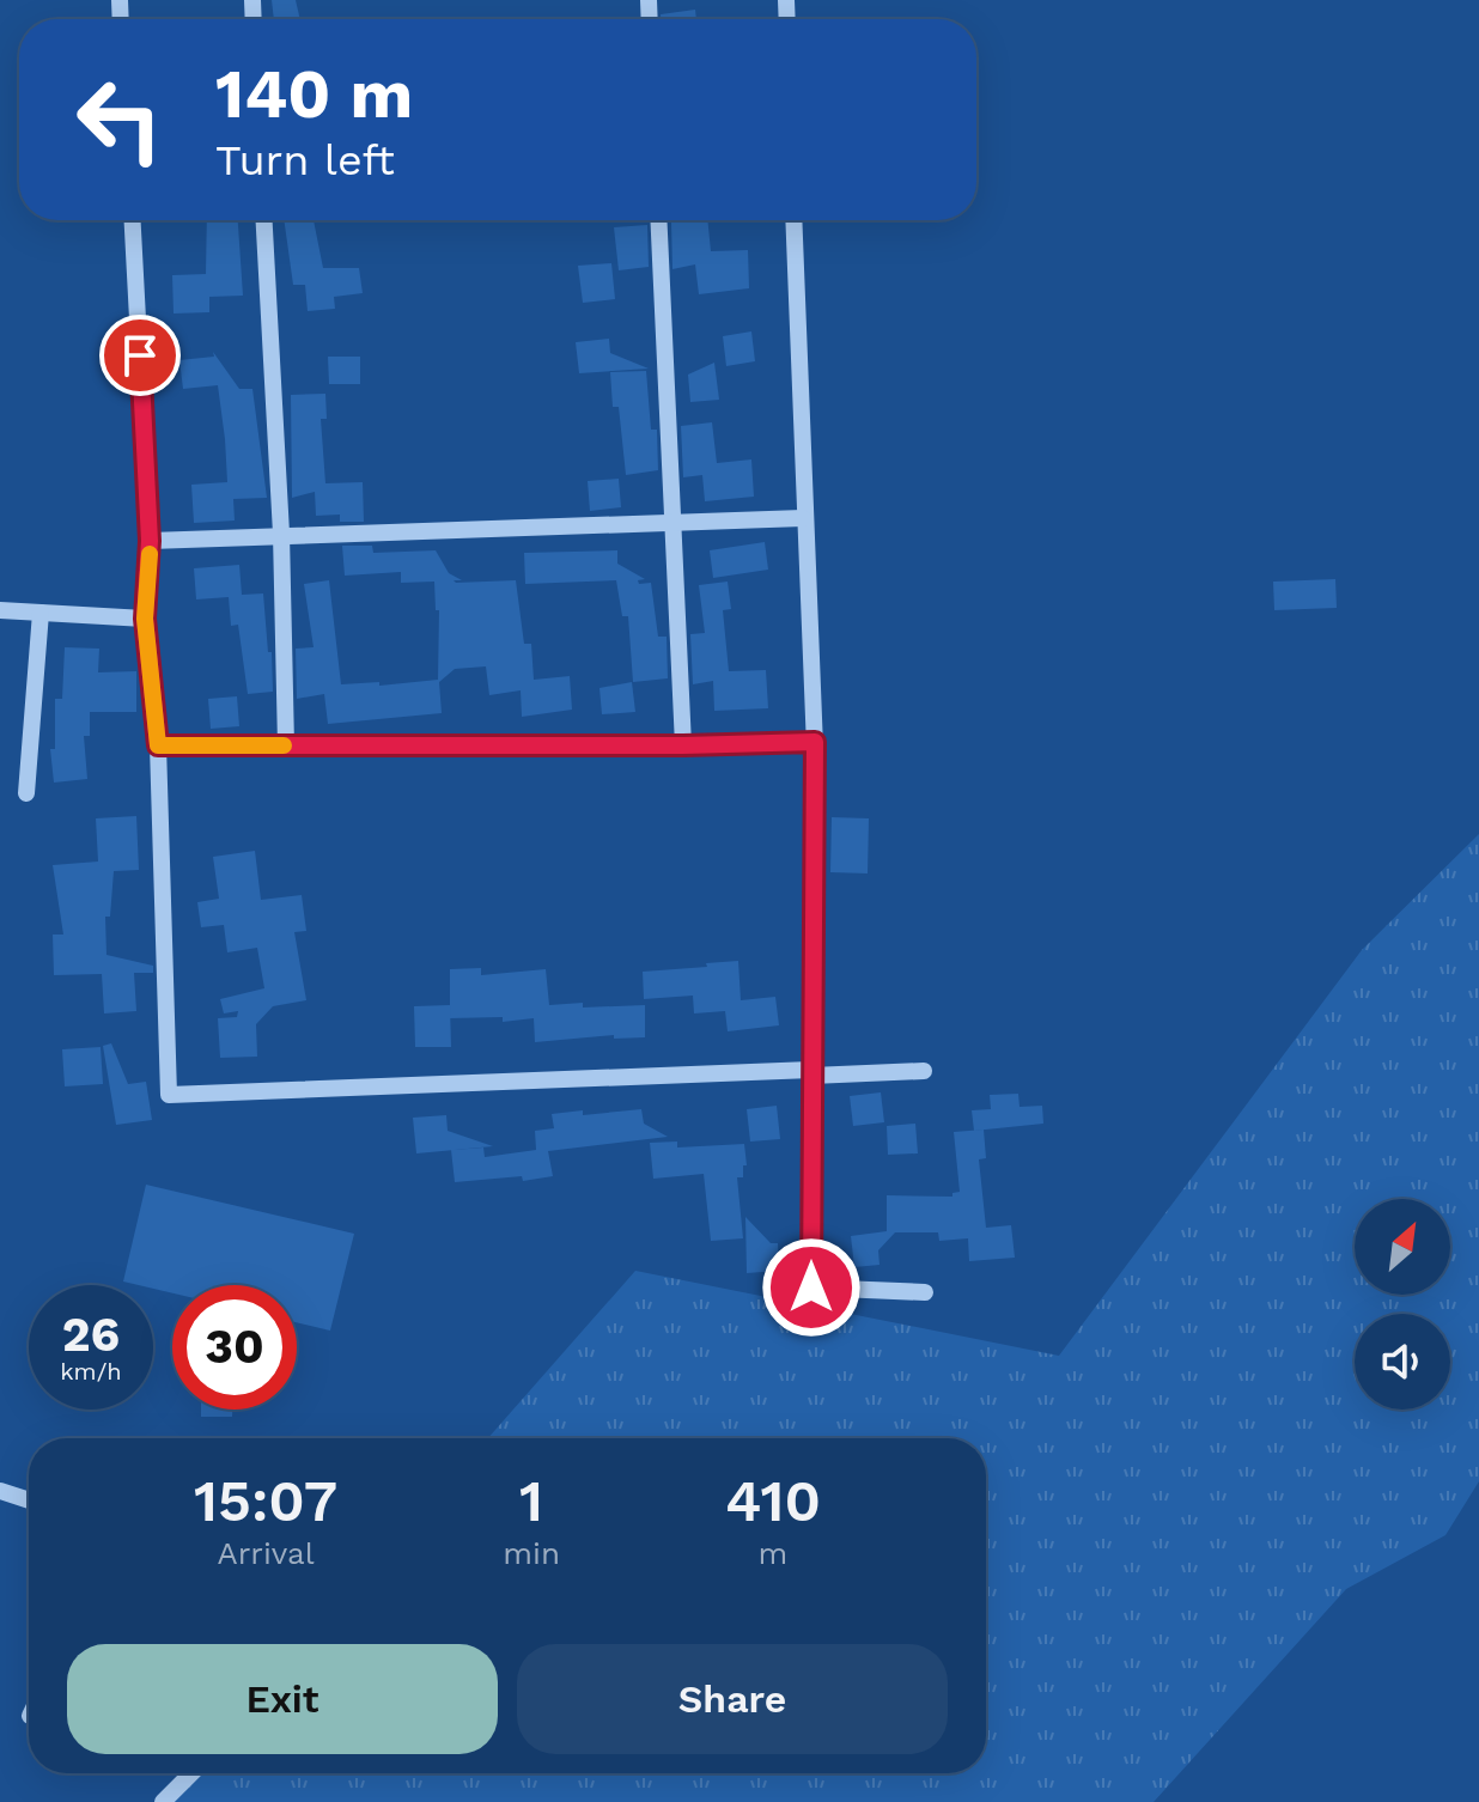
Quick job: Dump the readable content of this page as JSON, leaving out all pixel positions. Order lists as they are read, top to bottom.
{
  "north": "top right",
  "page": {
    "turn": ["140 m", "Turn left"],
    "speed": "26 km/h",
    "limit": "30",
    "eta": [
      "15:07",
      "Arrival",
      "1",
      "min",
      "410",
      "m"
    ],
    "buttons": ["Exit", "Share"]
  }
}
